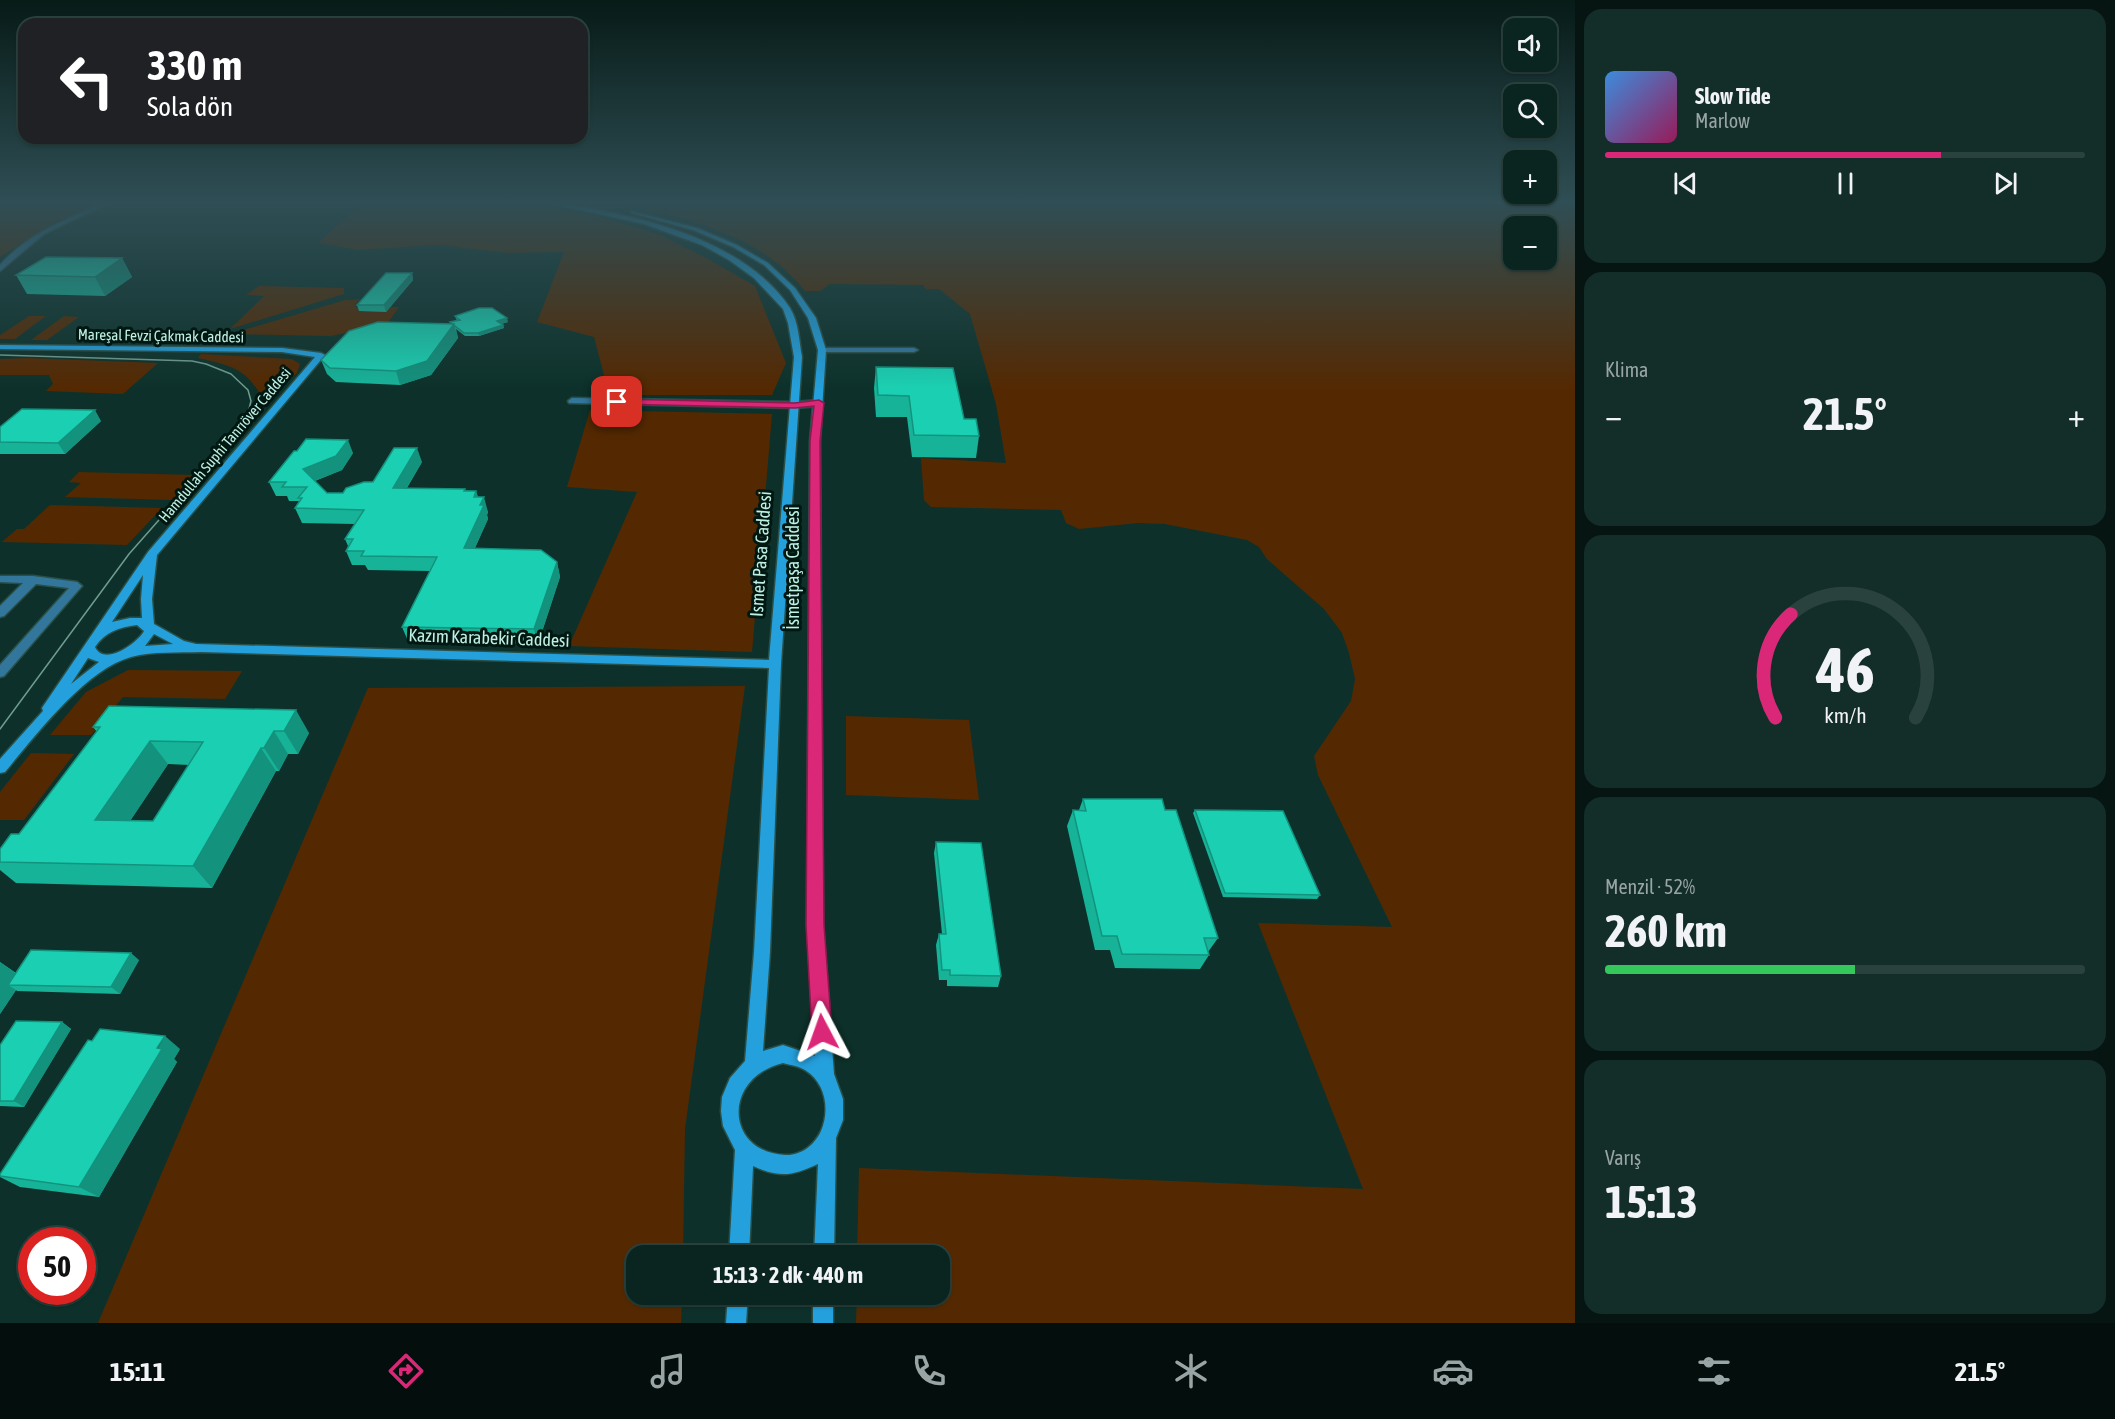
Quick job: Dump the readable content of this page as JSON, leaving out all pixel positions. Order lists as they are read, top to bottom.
{
  "streets": {
    "main road": [
      "Mareşal Fevzi Çakmak Caddesi",
      "Hamdullah Suphi Tanrıöver Caddesi",
      "Ismet Pasa Caddesi",
      "İsmetpaşa Caddesi",
      "Kazım Karabekir Caddesi"
    ]
  },
  "crossings": [
    ["Mareşal Fevzi Çakmak Caddesi", "Hamdullah Suphi Tanrıöver Caddesi"],
    ["Ismet Pasa Caddesi", "İsmetpaşa Caddesi"],
    ["Ismet Pasa Caddesi", "Kazım Karabekir Caddesi"]
  ],
  "page": {
    "map_buttons": ["+", "−"],
    "turn": ["330 m", "Sola dön"],
    "song": ["Slow Tide", "Marlow"],
    "tile": [
      "Klima",
      ["Menzil · 52%", "260 km"],
      ["Varış", "15:13"]
    ],
    "heat": ["−", "21.5°", "+"],
    "limit": "50",
    "trip": "15:13 · 2 dk · 440 m",
    "tabs": ["15:11", "21.5°"],
    "gauge": ["46", "km/h"]
  }
}
